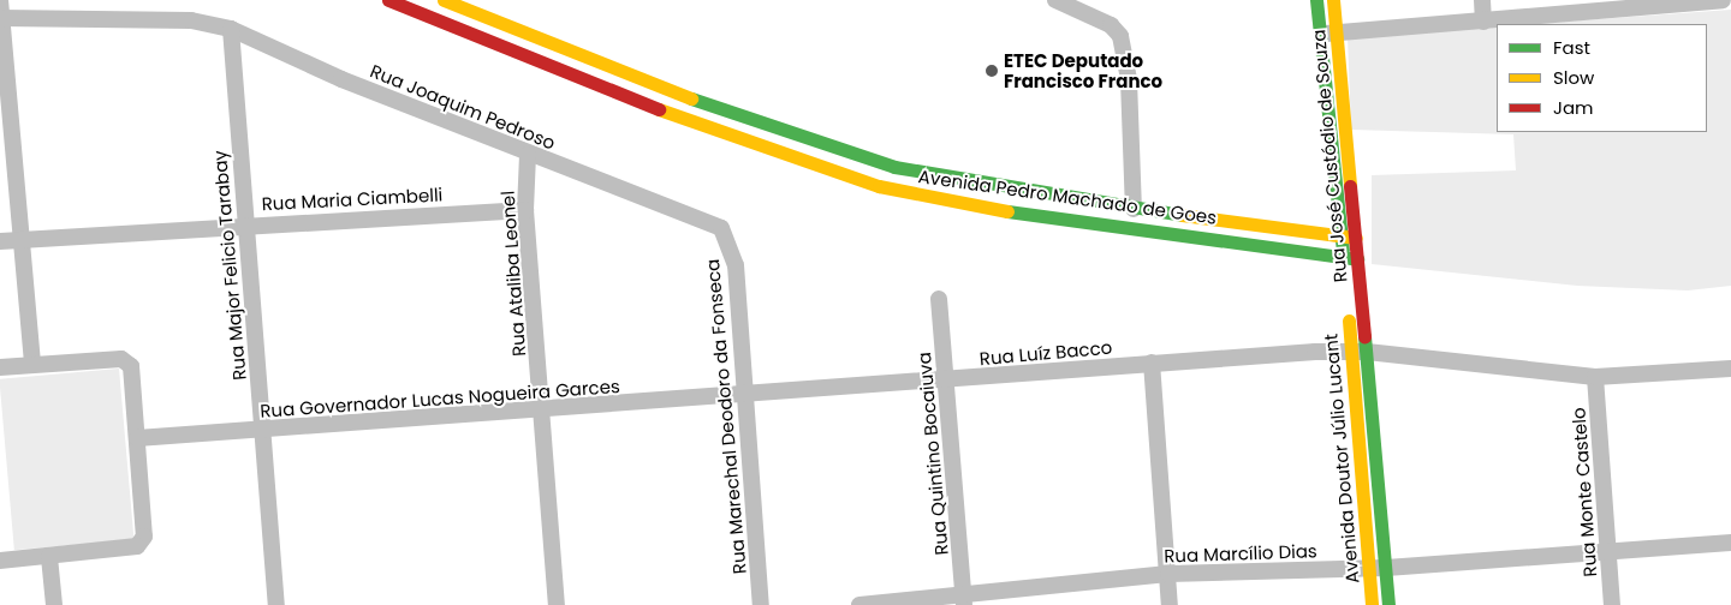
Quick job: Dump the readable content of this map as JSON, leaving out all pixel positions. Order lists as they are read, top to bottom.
{
  "streets": {
    "street": [
      "Rua Joaquim Pedroso",
      "Rua José Custódio de Souza",
      "Avenida Pedro Machado de Goes",
      "Rua Maria Ciambelli",
      "Rua Major Felicio Tarabay",
      "Rua Ataliba Leonel",
      "Rua Luíz Bacco",
      "Rua Governador Lucas Nogueira Garces",
      "Rua Marechal Deodoro da Fonseca",
      "Rua Quintino Bocaiuva",
      "Avenida Doutor Júlio Lucant",
      "Rua Monte Castelo",
      "Rua Marcílio Dias"
    ]
  },
  "crossings": [
    ["Rua Joaquim Pedroso", "Rua Major Felicio Tarabay"],
    ["Rua Joaquim Pedroso", "Rua Ataliba Leonel"],
    ["Rua Joaquim Pedroso", "Rua Marechal Deodoro da Fonseca"],
    ["Rua José Custódio de Souza", "Avenida Pedro Machado de Goes"],
    ["Rua José Custódio de Souza", "Avenida Doutor Júlio Lucant"],
    ["Rua Maria Ciambelli", "Rua Major Felicio Tarabay"],
    ["Rua Maria Ciambelli", "Rua Ataliba Leonel"],
    ["Rua Major Felicio Tarabay", "Rua Governador Lucas Nogueira Garces"],
    ["Rua Ataliba Leonel", "Rua Governador Lucas Nogueira Garces"],
    ["Rua Luíz Bacco", "Rua Governador Lucas Nogueira Garces"],
    ["Rua Luíz Bacco", "Rua Marechal Deodoro da Fonseca"],
    ["Rua Luíz Bacco", "Rua Quintino Bocaiuva"],
    ["Rua Luíz Bacco", "Avenida Doutor Júlio Lucant"],
    ["Rua Luíz Bacco", "Rua Monte Castelo"],
    ["Rua Governador Lucas Nogueira Garces", "Rua Marechal Deodoro da Fonseca"],
    ["Rua Quintino Bocaiuva", "Rua Marcílio Dias"],
    ["Avenida Doutor Júlio Lucant", "Rua Marcílio Dias"],
    ["Rua Monte Castelo", "Rua Marcílio Dias"]
  ],
  "places": ["ETEC Deputado Francisco Franco"],
  "legend": ["Fast", "Slow", "Jam"]
}
